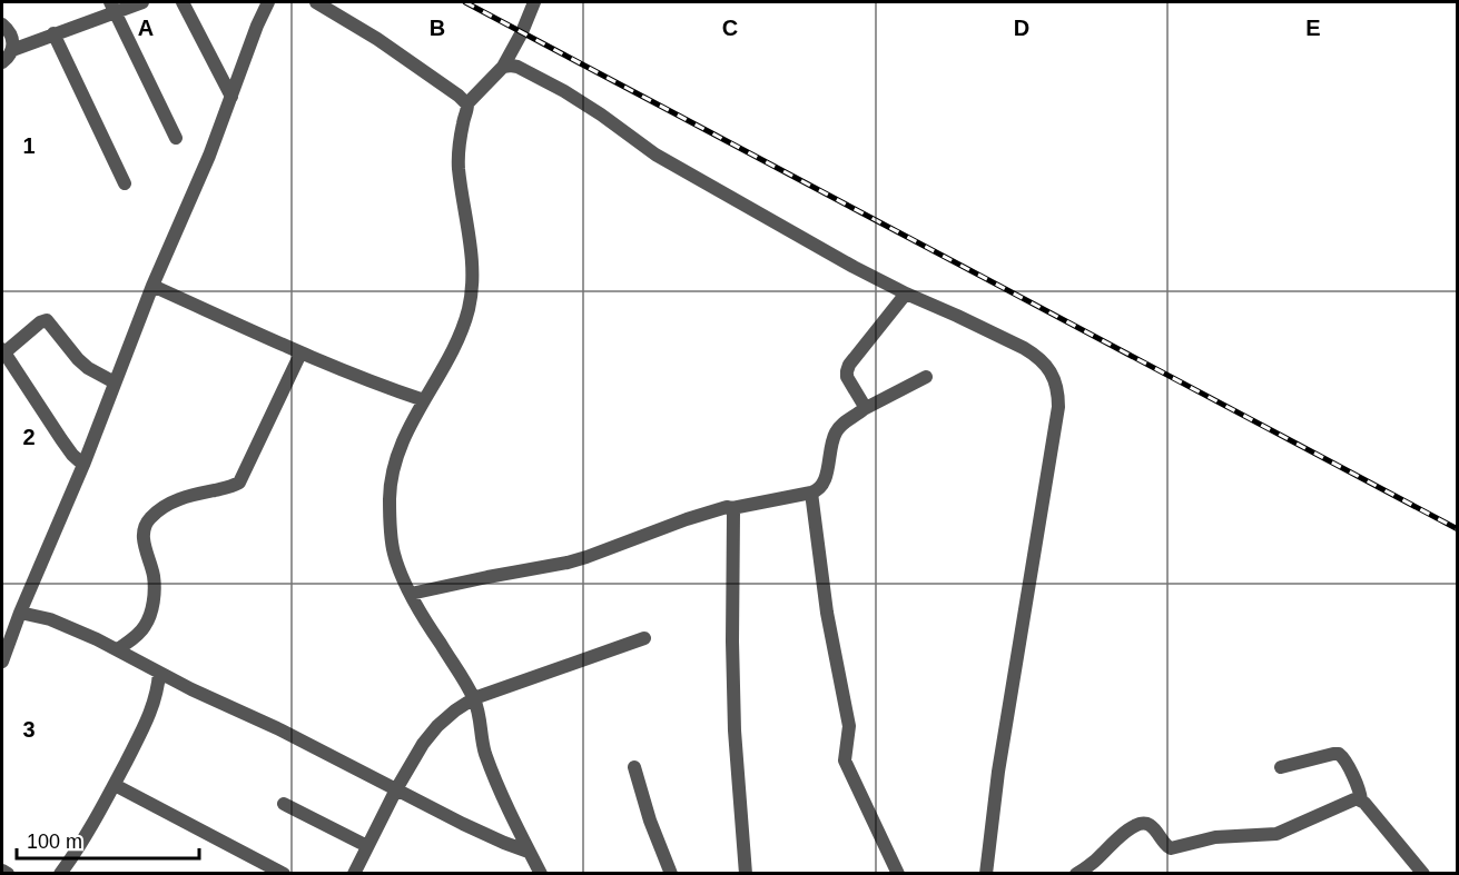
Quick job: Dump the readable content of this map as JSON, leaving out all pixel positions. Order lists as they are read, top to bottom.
{
  "scale_bar": "100 m",
  "grid": {
    "columns": [
      "A",
      "B",
      "C",
      "D",
      "E"
    ],
    "rows": ["1", "2", "3"]
  }
}
